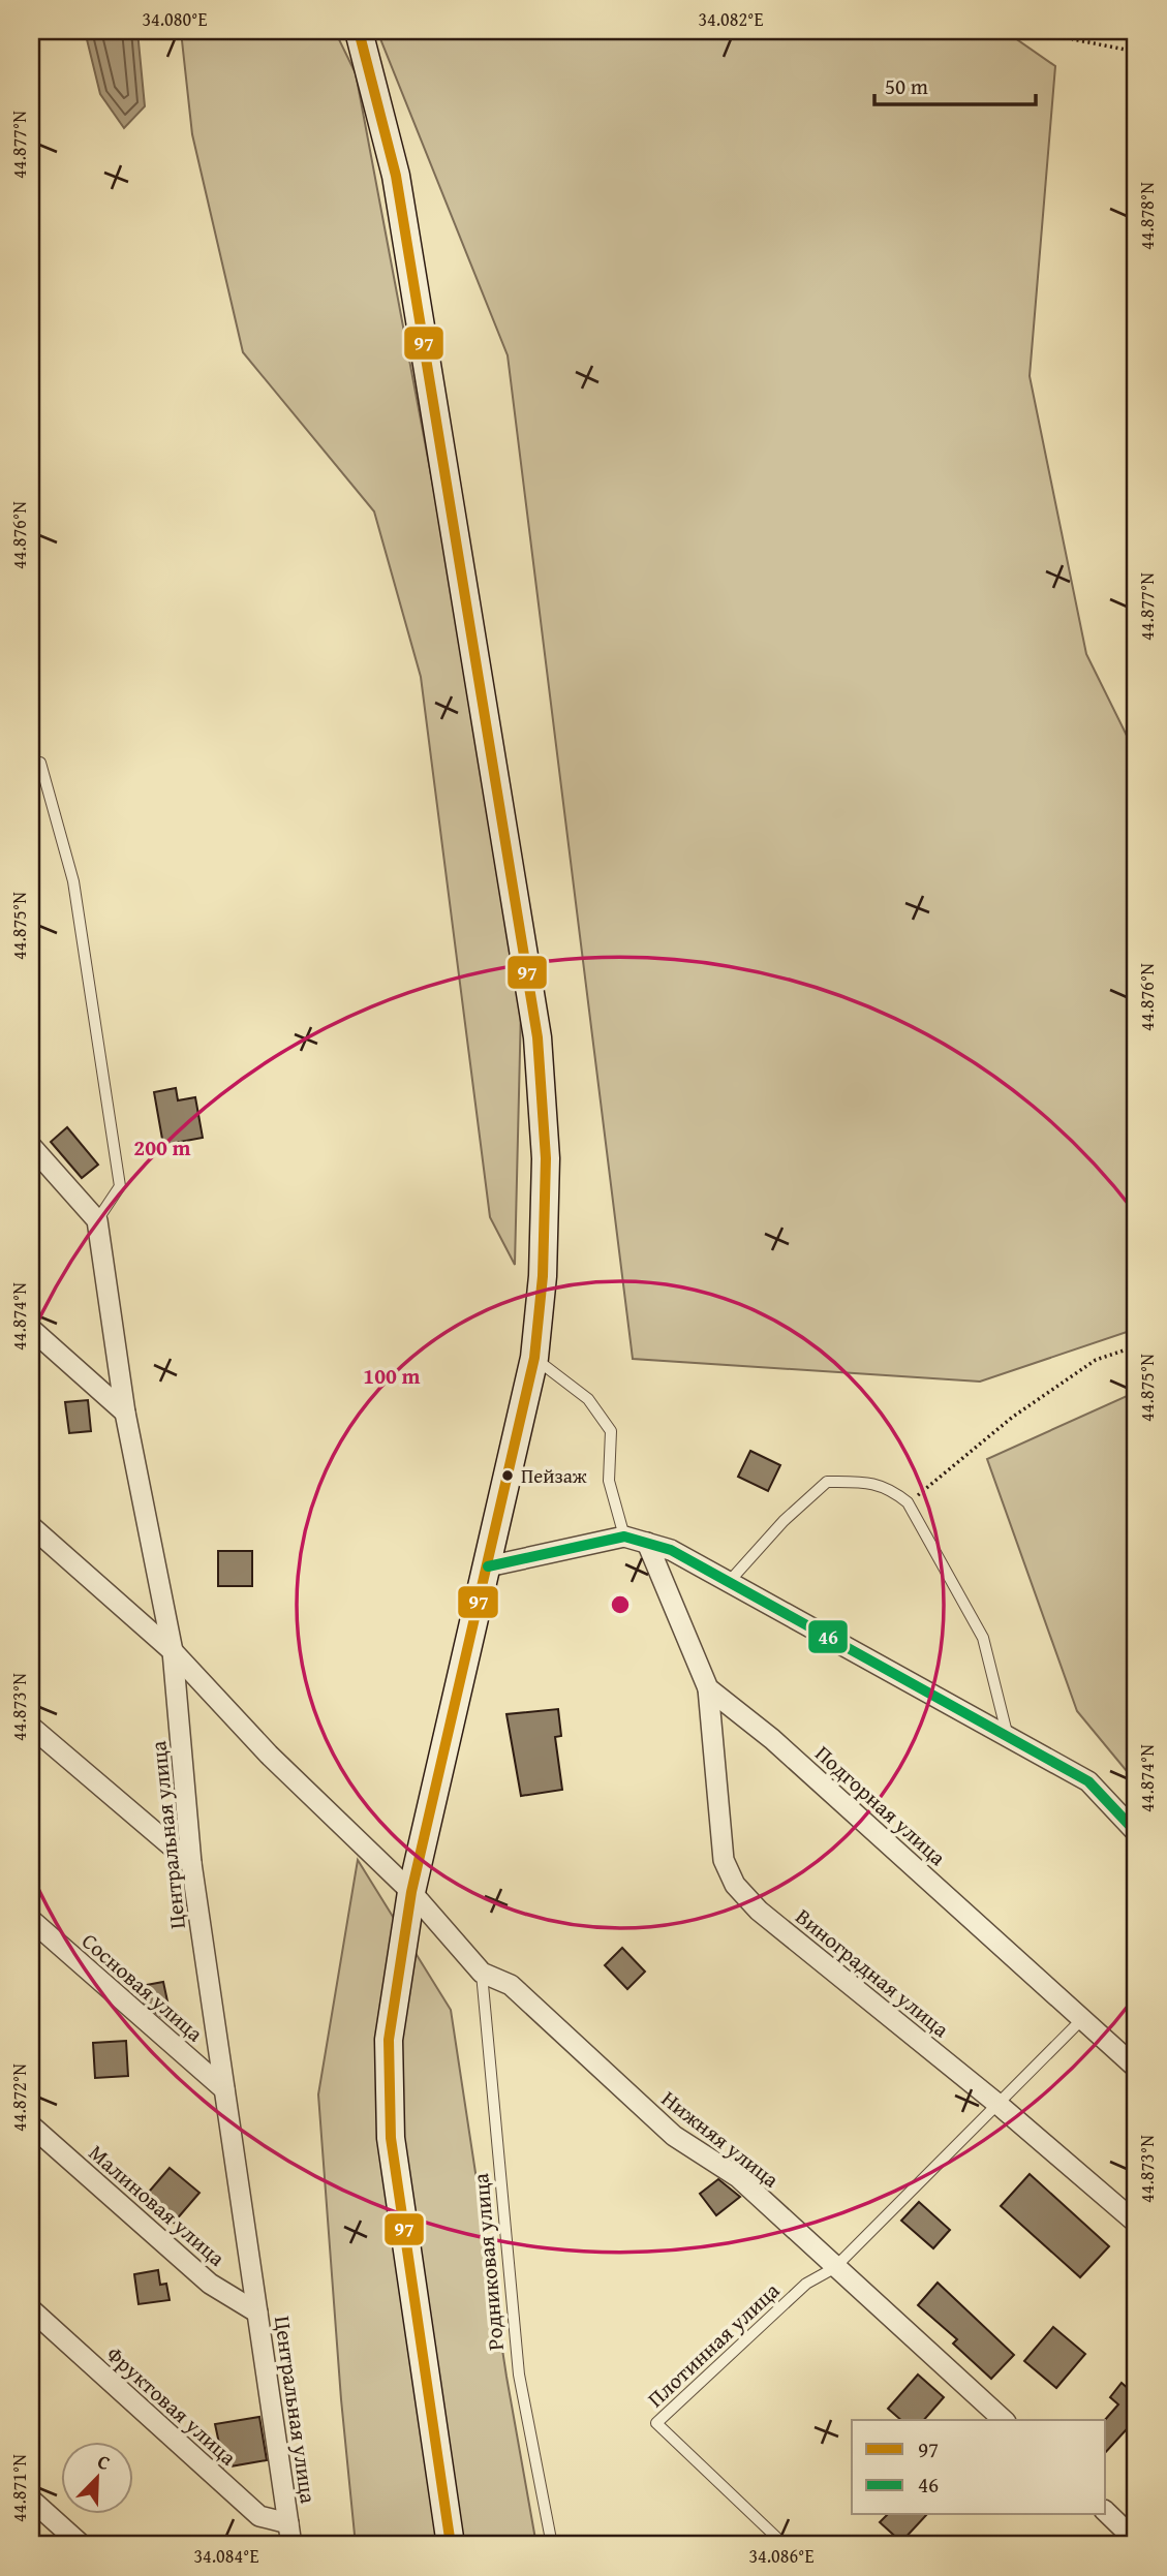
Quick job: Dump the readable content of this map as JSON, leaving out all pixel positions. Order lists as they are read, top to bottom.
{
  "streets": {
    "street": [
      "Подгорная улица",
      "Центральная улица",
      "Виноградная улица",
      "Сосновая улица",
      "Нижняя улица",
      "Малиновая улица",
      "Фруктовая улица"
    ],
    "lane": ["Родниковая улица", "Плотинная улица"]
  },
  "crossings": [
    ["Подгорная улица", "Виноградная улица"],
    ["Центральная улица", "Сосновая улица"],
    ["Центральная улица", "Нижняя улица"],
    ["Центральная улица", "Малиновая улица"],
    ["Центральная улица", "Фруктовая улица"],
    ["Нижняя улица", "Родниковая улица"],
    ["Нижняя улица", "Плотинная улица"]
  ],
  "places": ["Пейзаж"],
  "lines": ["transit line 97", "transit line 46"],
  "legend": ["97", "46"],
  "scale_bar": "50 m",
  "north": "top right",
  "coordinates": [
    "34.080°E",
    "34.082°E",
    "44.877°N",
    "44.878°N",
    "44.876°N",
    "44.875°N",
    "44.874°N",
    "44.873°N",
    "44.872°N",
    "44.871°N",
    "34.084°E",
    "34.086°E"
  ],
  "rings": ["200 m", "100 m"]
}
